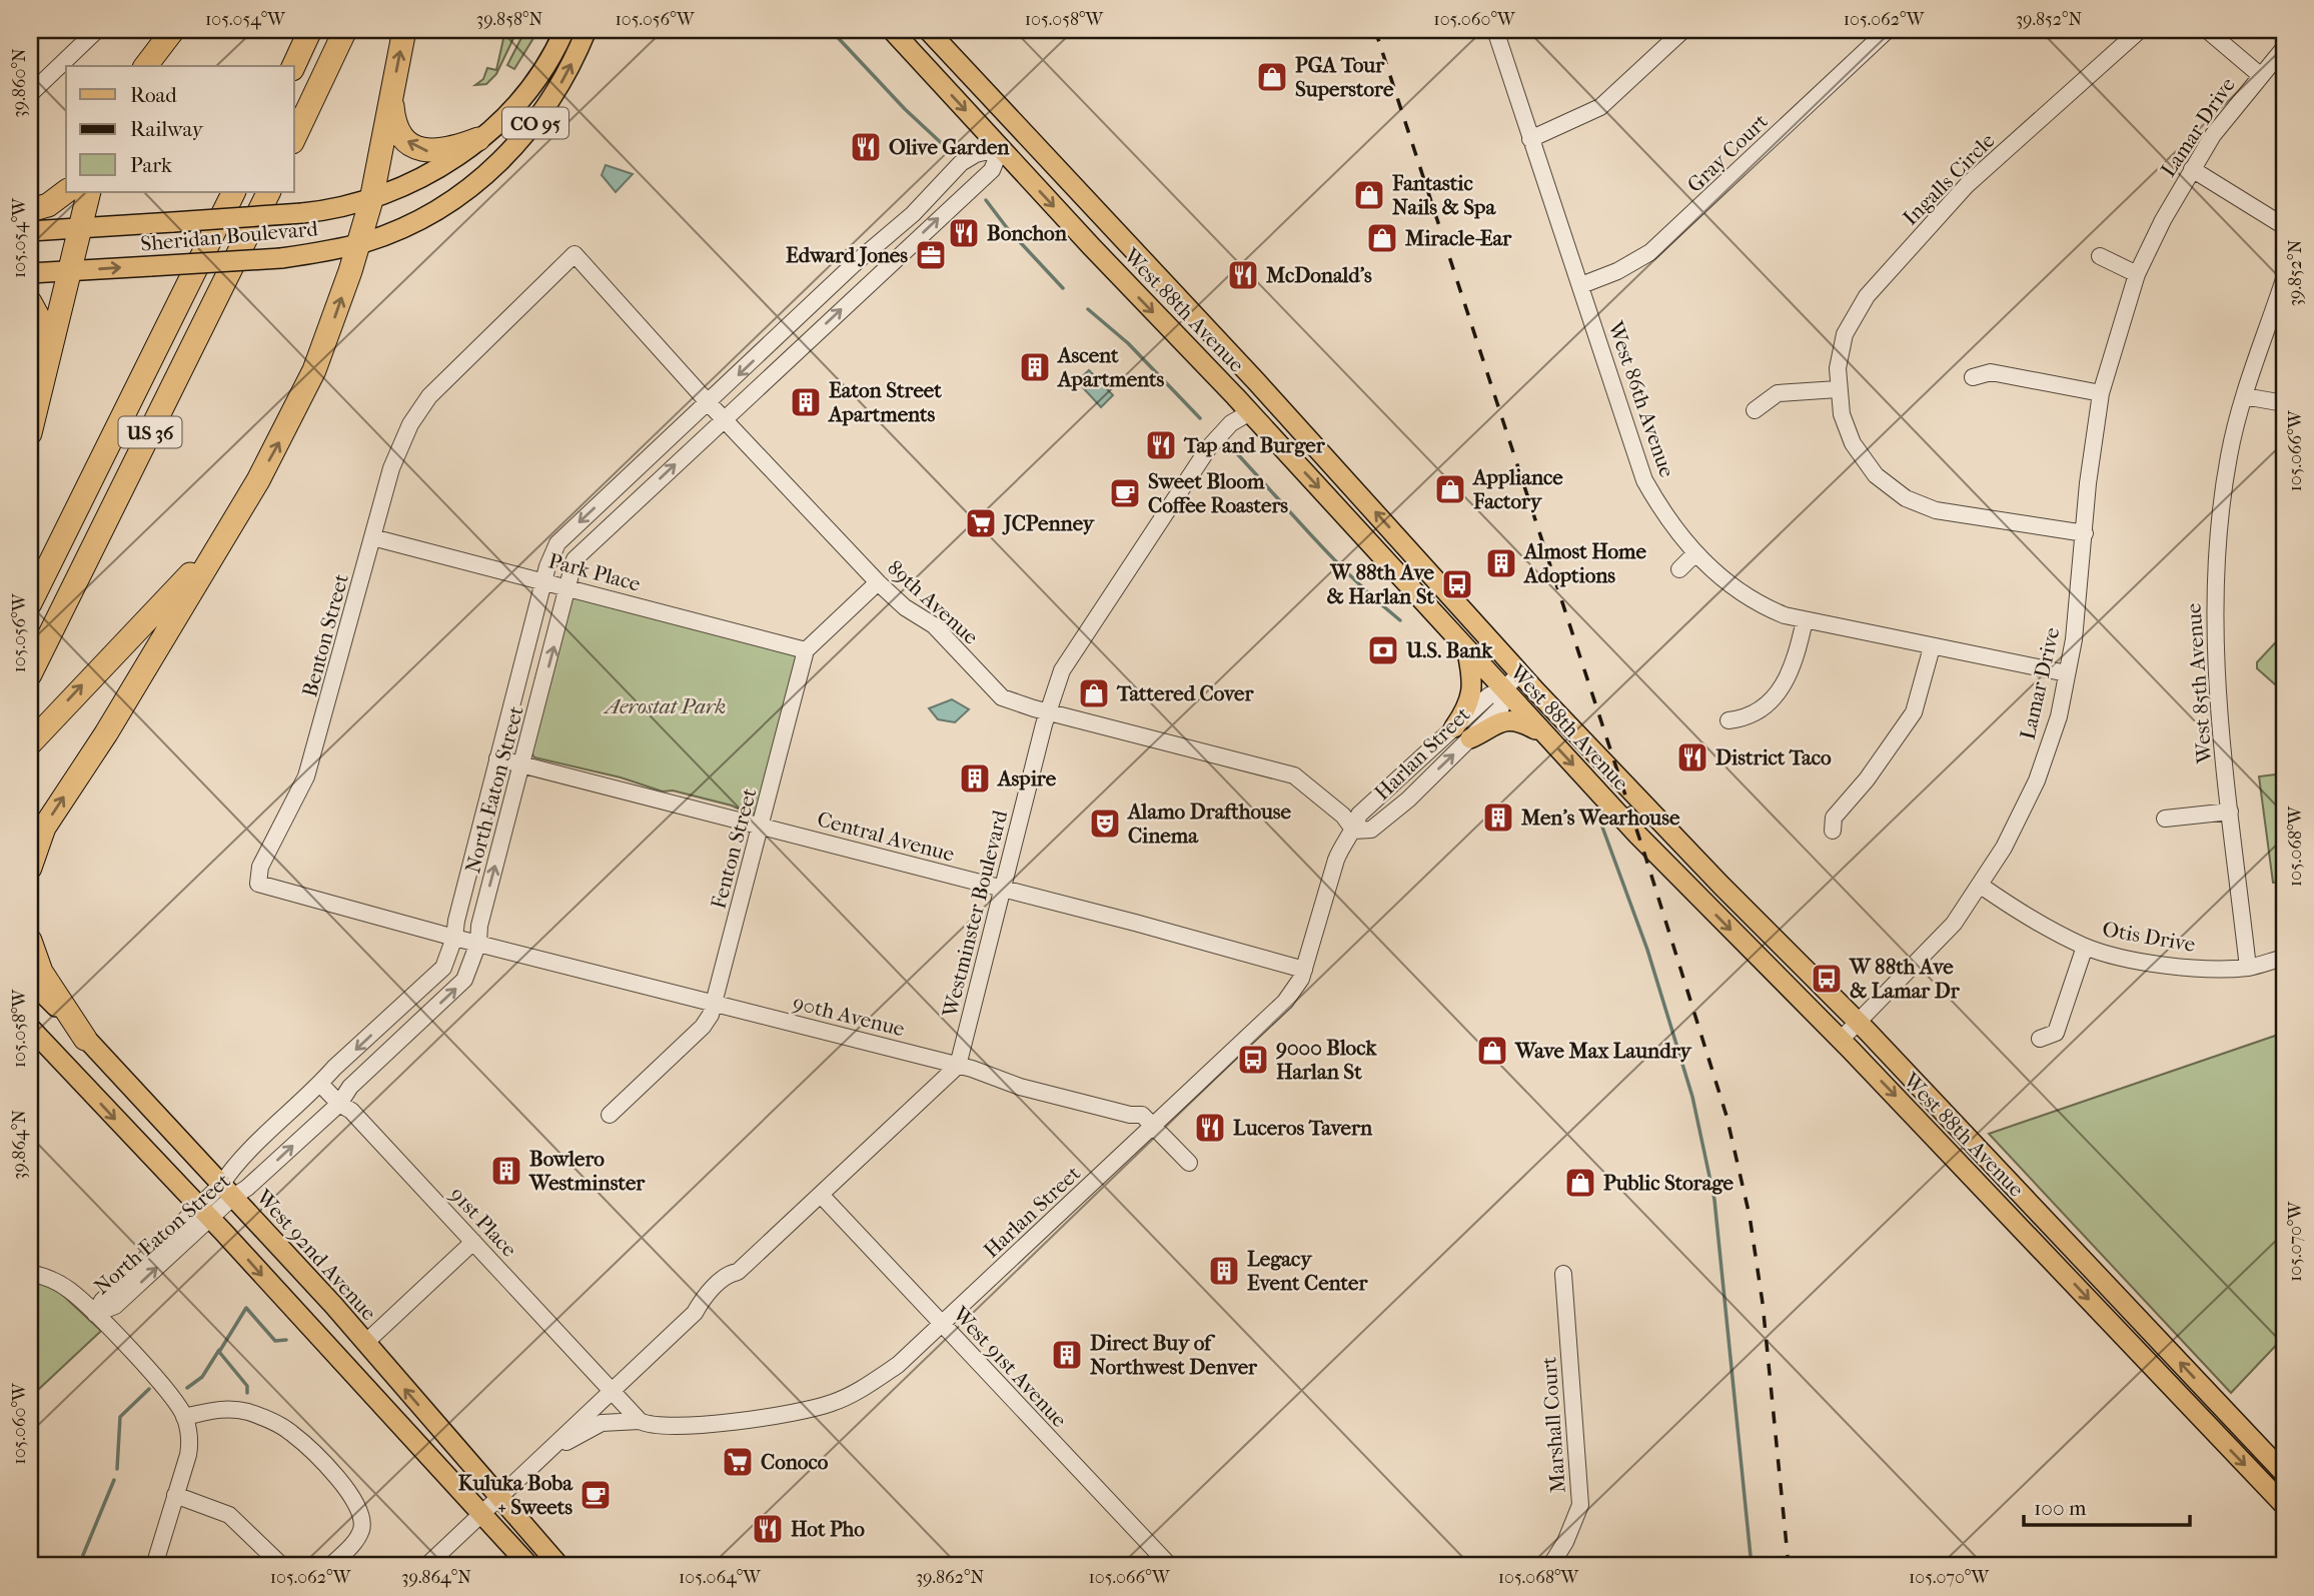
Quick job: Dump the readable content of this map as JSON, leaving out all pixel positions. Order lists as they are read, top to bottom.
{
  "streets": {
    "highway": ["US 36"],
    "main road": [
      "CO 95",
      "Sheridan Boulevard",
      "West 88th Avenue",
      "West 92nd Avenue"
    ],
    "street": [
      "Lamar Drive",
      "Gray Court",
      "Ingalls Circle",
      "West 86th Avenue",
      "Park Place",
      "89th Avenue",
      "Benton Street",
      "West 85th Avenue",
      "Harlan Street",
      "North Eaton Street",
      "Central Avenue",
      "Fenton Street",
      "Westminster Boulevard",
      "Otis Drive",
      "90th Avenue",
      "91st Place",
      "West 91st Avenue",
      "Marshall Court"
    ]
  },
  "crossings": [
    ["Lamar Drive", "Ingalls Circle"],
    ["Lamar Drive", "West 88th Avenue"],
    ["Lamar Drive", "West 86th Avenue"],
    ["Lamar Drive", "Otis Drive"],
    ["Gray Court", "West 86th Avenue"],
    ["West 88th Avenue", "Harlan Street"],
    ["West 88th Avenue", "North Eaton Street"],
    ["West 88th Avenue", "Westminster Boulevard"],
    ["Park Place", "Benton Street"],
    ["Park Place", "North Eaton Street"],
    ["Park Place", "Fenton Street"],
    ["89th Avenue", "Benton Street"],
    ["89th Avenue", "Harlan Street"],
    ["89th Avenue", "North Eaton Street"],
    ["89th Avenue", "Westminster Boulevard"],
    ["Benton Street", "North Eaton Street"],
    ["Benton Street", "90th Avenue"],
    ["West 85th Avenue", "Otis Drive"],
    ["Harlan Street", "Central Avenue"],
    ["Harlan Street", "90th Avenue"],
    ["Harlan Street", "West 91st Avenue"],
    ["North Eaton Street", "Central Avenue"],
    ["North Eaton Street", "90th Avenue"],
    ["North Eaton Street", "91st Place"],
    ["North Eaton Street", "West 92nd Avenue"],
    ["Central Avenue", "Fenton Street"],
    ["Central Avenue", "Westminster Boulevard"],
    ["Fenton Street", "90th Avenue"],
    ["Westminster Boulevard", "90th Avenue"]
  ],
  "parks": ["Aerostat Park"],
  "places": {
    "shop": [
      "PGA Tour Superstore",
      "Fantastic Nails & Spa",
      "Miracle-Ear",
      "Appliance Factory",
      "Tattered Cover",
      "Wave Max Laundry",
      "Public Storage"
    ],
    "restaurant": [
      "Olive Garden",
      "Bonchon",
      "McDonald's",
      "Tap and Burger",
      "District Taco",
      "Luceros Tavern",
      "Hot Pho"
    ],
    "office": ["Edward Jones"],
    "building": [
      "Ascent Apartments",
      "Eaton Street Apartments",
      "Almost Home Adoptions",
      "Aspire",
      "Men's Wearhouse",
      "Bowlero Westminster",
      "Legacy Event Center",
      "Direct Buy of Northwest Denver"
    ],
    "cafe": ["Sweet Bloom Coffee Roasters", "Kuluka Boba + Sweets"],
    "supermarket": ["JCPenney", "Conoco"],
    "bus stop": ["W 88th Ave & Harlan St", "W 88th Ave & Lamar Dr", "9000 Block Harlan St"],
    "bank": ["U.S. Bank"],
    "theatre": ["Alamo Drafthouse Cinema"]
  },
  "legend": ["Road", "Railway", "Park"],
  "scale_bar": "100 m",
  "coordinates": [
    "105.054°W",
    "39.858°N",
    "105.056°W",
    "105.058°W",
    "105.060°W",
    "105.062°W",
    "39.852°N",
    "39.860°N",
    "105.066°W",
    "105.068°W",
    "39.864°N",
    "105.070°W",
    "105.064°W",
    "39.862°N"
  ]
}
